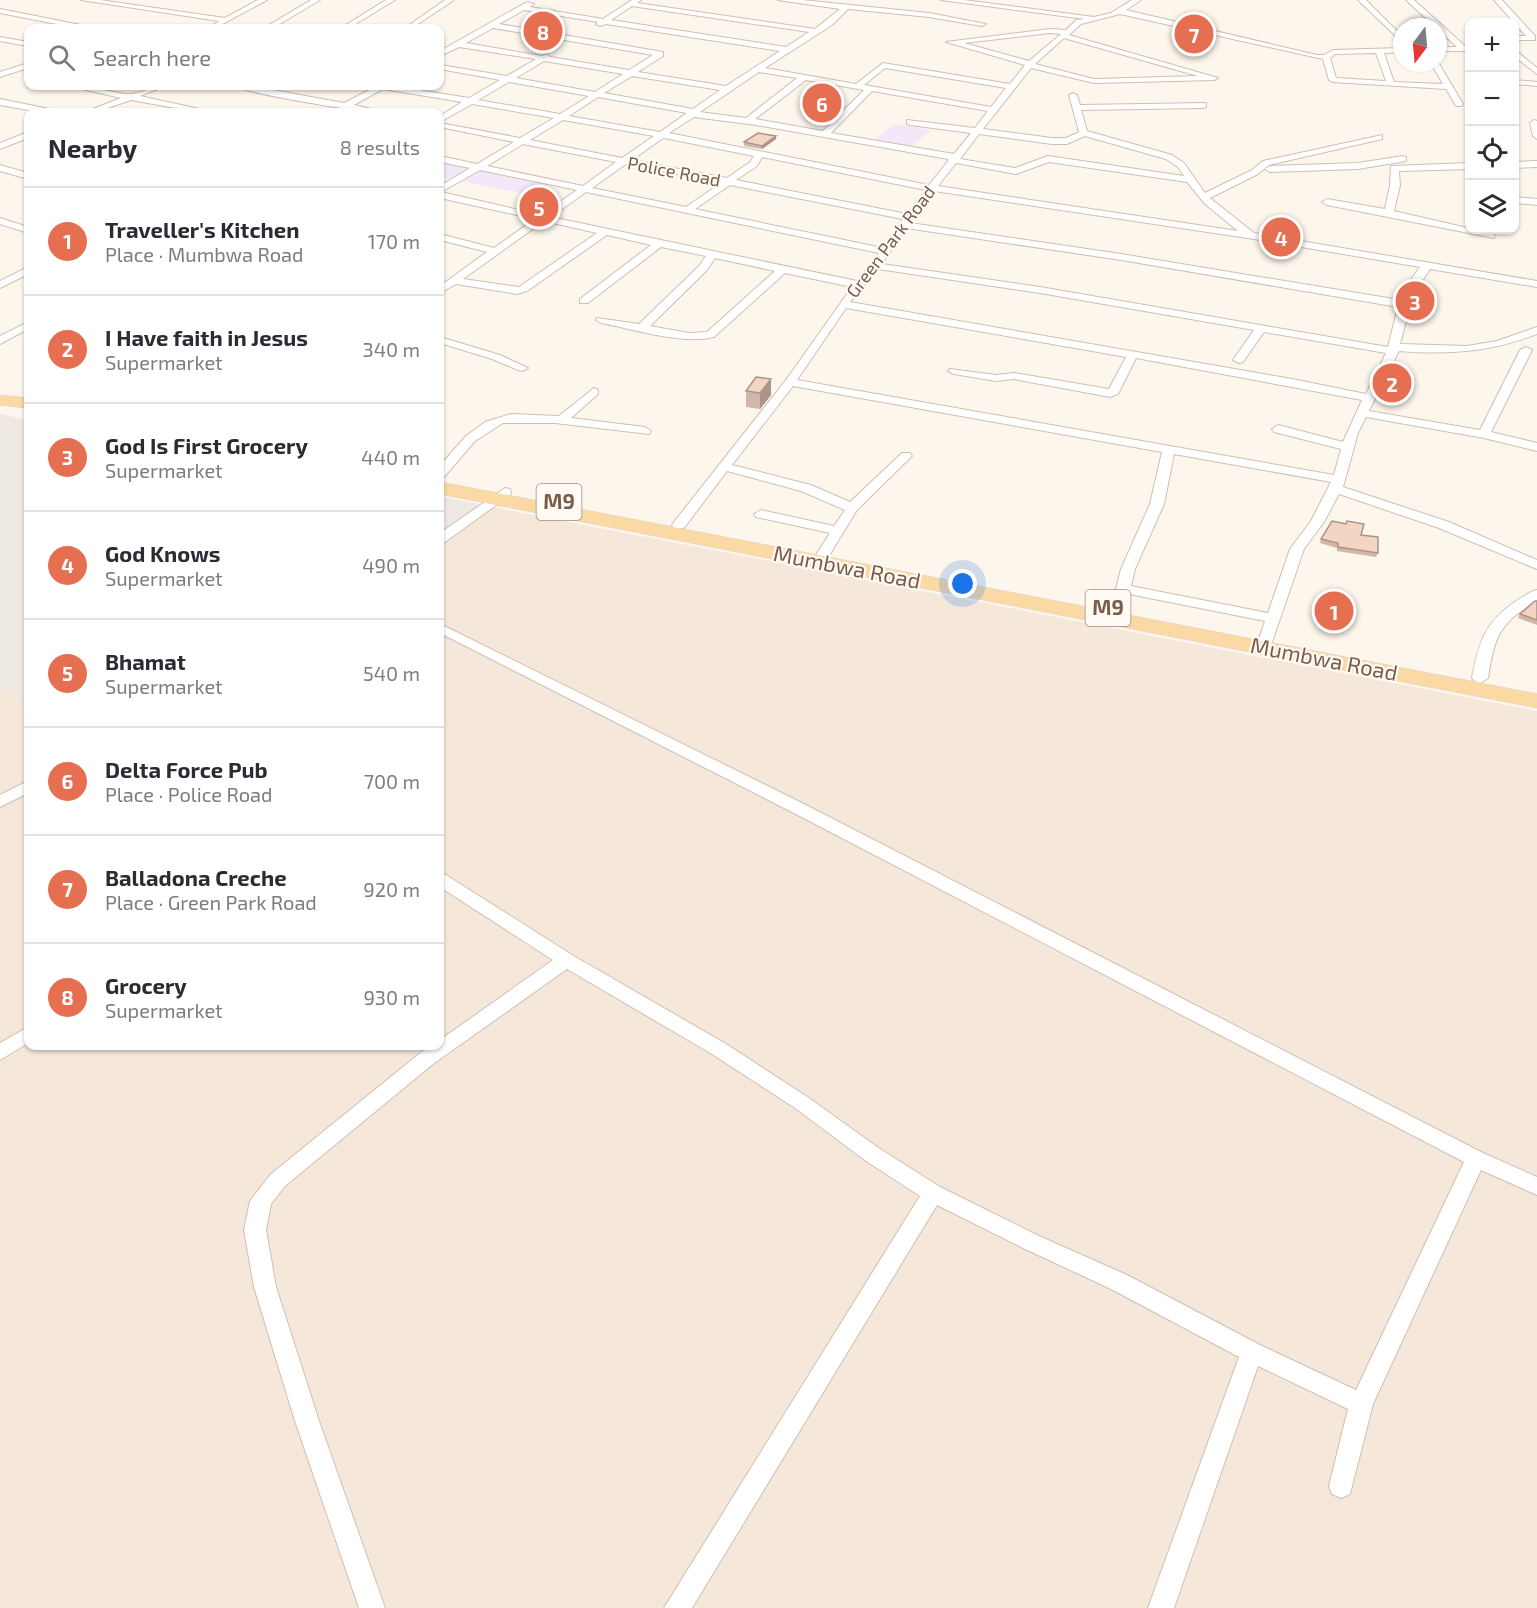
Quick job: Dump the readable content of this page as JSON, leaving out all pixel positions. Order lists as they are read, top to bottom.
{
  "streets": {
    "main road": ["M9", "Mumbwa Road"],
    "street": ["Police Road", "Green Park Road"]
  },
  "crossings": [
    ["Police Road", "Green Park Road"],
    ["Green Park Road", "Mumbwa Road"]
  ],
  "north": "bottom",
  "page": {
    "pins": [
      "8",
      "7",
      "6",
      "5",
      "4",
      "3",
      "2",
      "1"
    ],
    "map_buttons": ["+", "−"],
    "search": "Search here",
    "heading": ["Nearby", "8 results"],
    "list": [
      {
        "mark": "1",
        "name": "Traveller's Kitchen",
        "note": "Place · Mumbwa Road",
        "value": "170 m"
      },
      {
        "mark": "2",
        "name": "I Have faith in Jesus",
        "note": "Supermarket",
        "value": "340 m"
      },
      {
        "mark": "3",
        "name": "God Is First Grocery",
        "note": "Supermarket",
        "value": "440 m"
      },
      {
        "mark": "4",
        "name": "God Knows",
        "note": "Supermarket",
        "value": "490 m"
      },
      {
        "mark": "5",
        "name": "Bhamat",
        "note": "Supermarket",
        "value": "540 m"
      },
      {
        "mark": "6",
        "name": "Delta Force Pub",
        "note": "Place · Police Road",
        "value": "700 m"
      },
      {
        "mark": "7",
        "name": "Balladona Creche",
        "note": "Place · Green Park Road",
        "value": "920 m"
      },
      {
        "mark": "8",
        "name": "Grocery",
        "note": "Supermarket",
        "value": "930 m"
      }
    ]
  }
}
